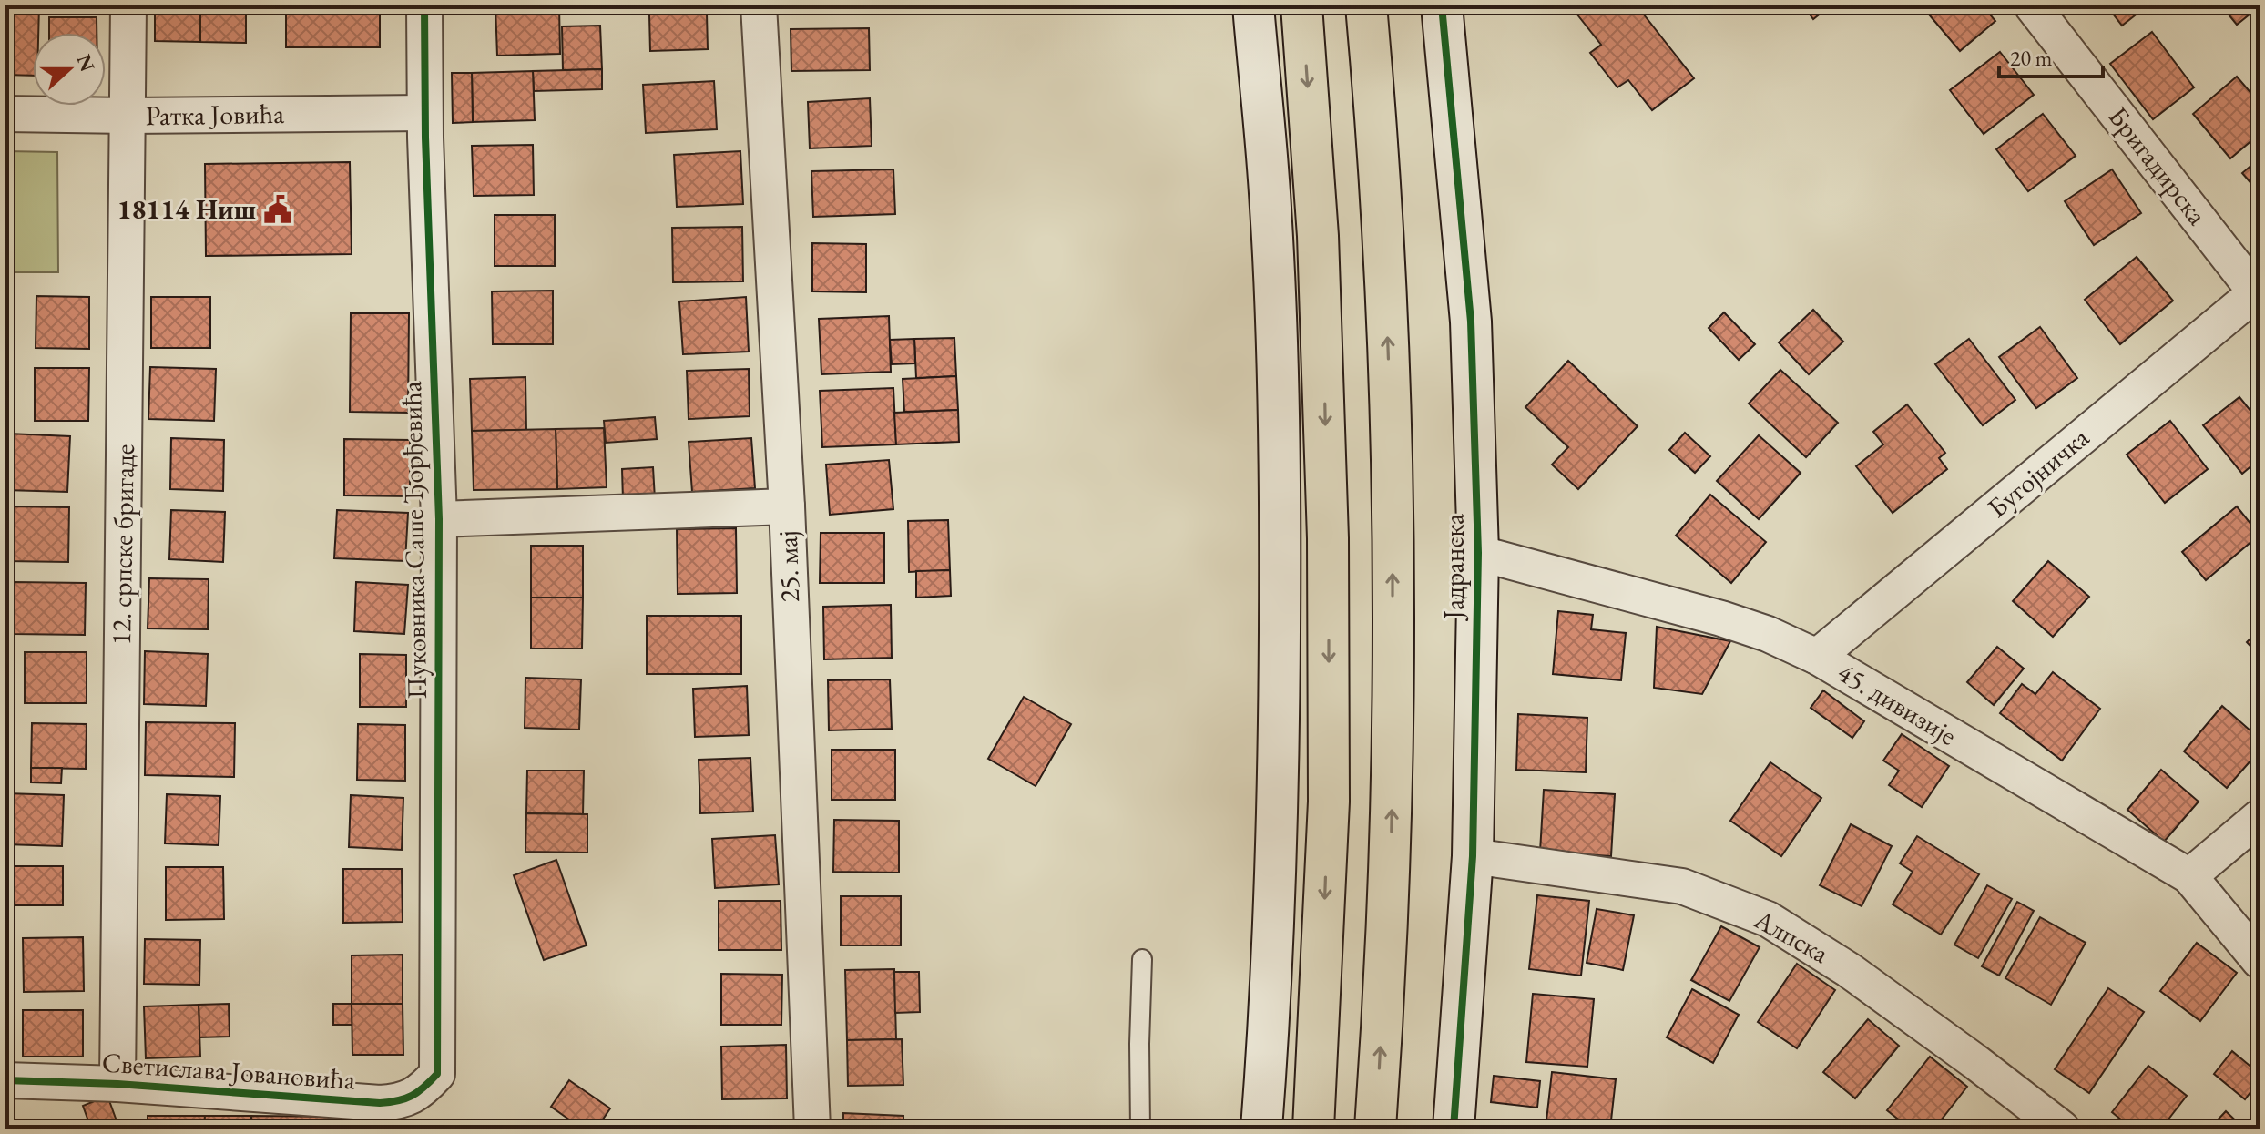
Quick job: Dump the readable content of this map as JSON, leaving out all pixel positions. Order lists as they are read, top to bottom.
{
  "streets": {
    "street": [
      "Ратка Јовића",
      "Бригадирска",
      "Бугојничка",
      "Пуковника Саше Ђорђевића",
      "12. српске бригаде",
      "25. мај",
      "Јадранска",
      "45. дивизије",
      "Алпска",
      "Светислава Јовановића"
    ]
  },
  "crossings": [
    ["Ратка Јовића", "Пуковника Саше Ђорђевића"],
    ["Ратка Јовића", "12. српске бригаде"],
    ["Бригадирска", "Бугојничка"],
    ["Бугојничка", "45. дивизије"],
    ["Пуковника Саше Ђорђевића", "Светислава Јовановића"],
    ["12. српске бригаде", "Светислава Јовановића"],
    ["Јадранска", "45. дивизије"],
    ["Јадранска", "Алпска"]
  ],
  "places": {
    "public building": ["18114 Ниш"]
  },
  "scale_bar": "20 m",
  "north": "right"
}
